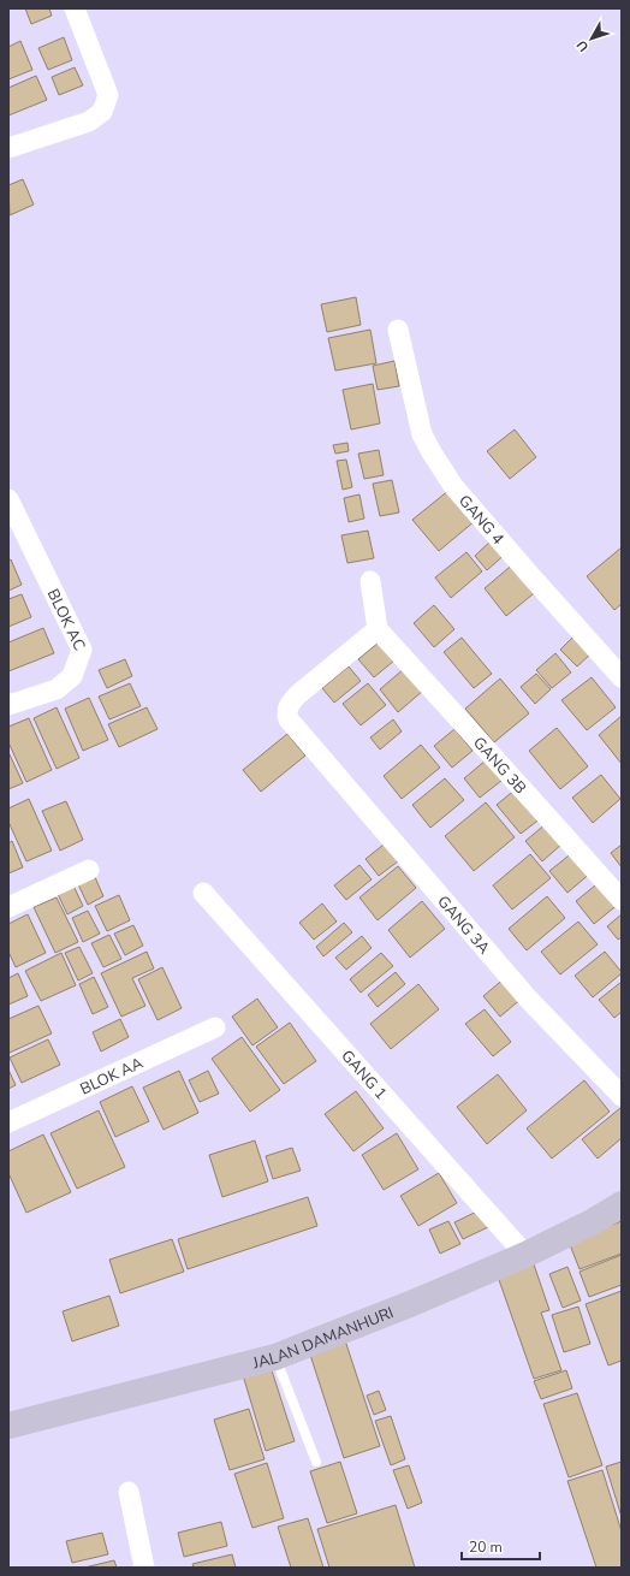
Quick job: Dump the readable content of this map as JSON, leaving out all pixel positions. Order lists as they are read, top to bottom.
{
  "streets": {
    "street": [
      "GANG 4",
      "BLOK AC",
      "GANG 3B",
      "GANG 3A",
      "GANG 1",
      "BLOK AA",
      "JALAN DAMANHURI"
    ]
  },
  "crossings": [
    ["GANG 3B", "GANG 3A"],
    ["GANG 1", "JALAN DAMANHURI"]
  ],
  "scale_bar": "20 m",
  "north": "bottom left"
}
